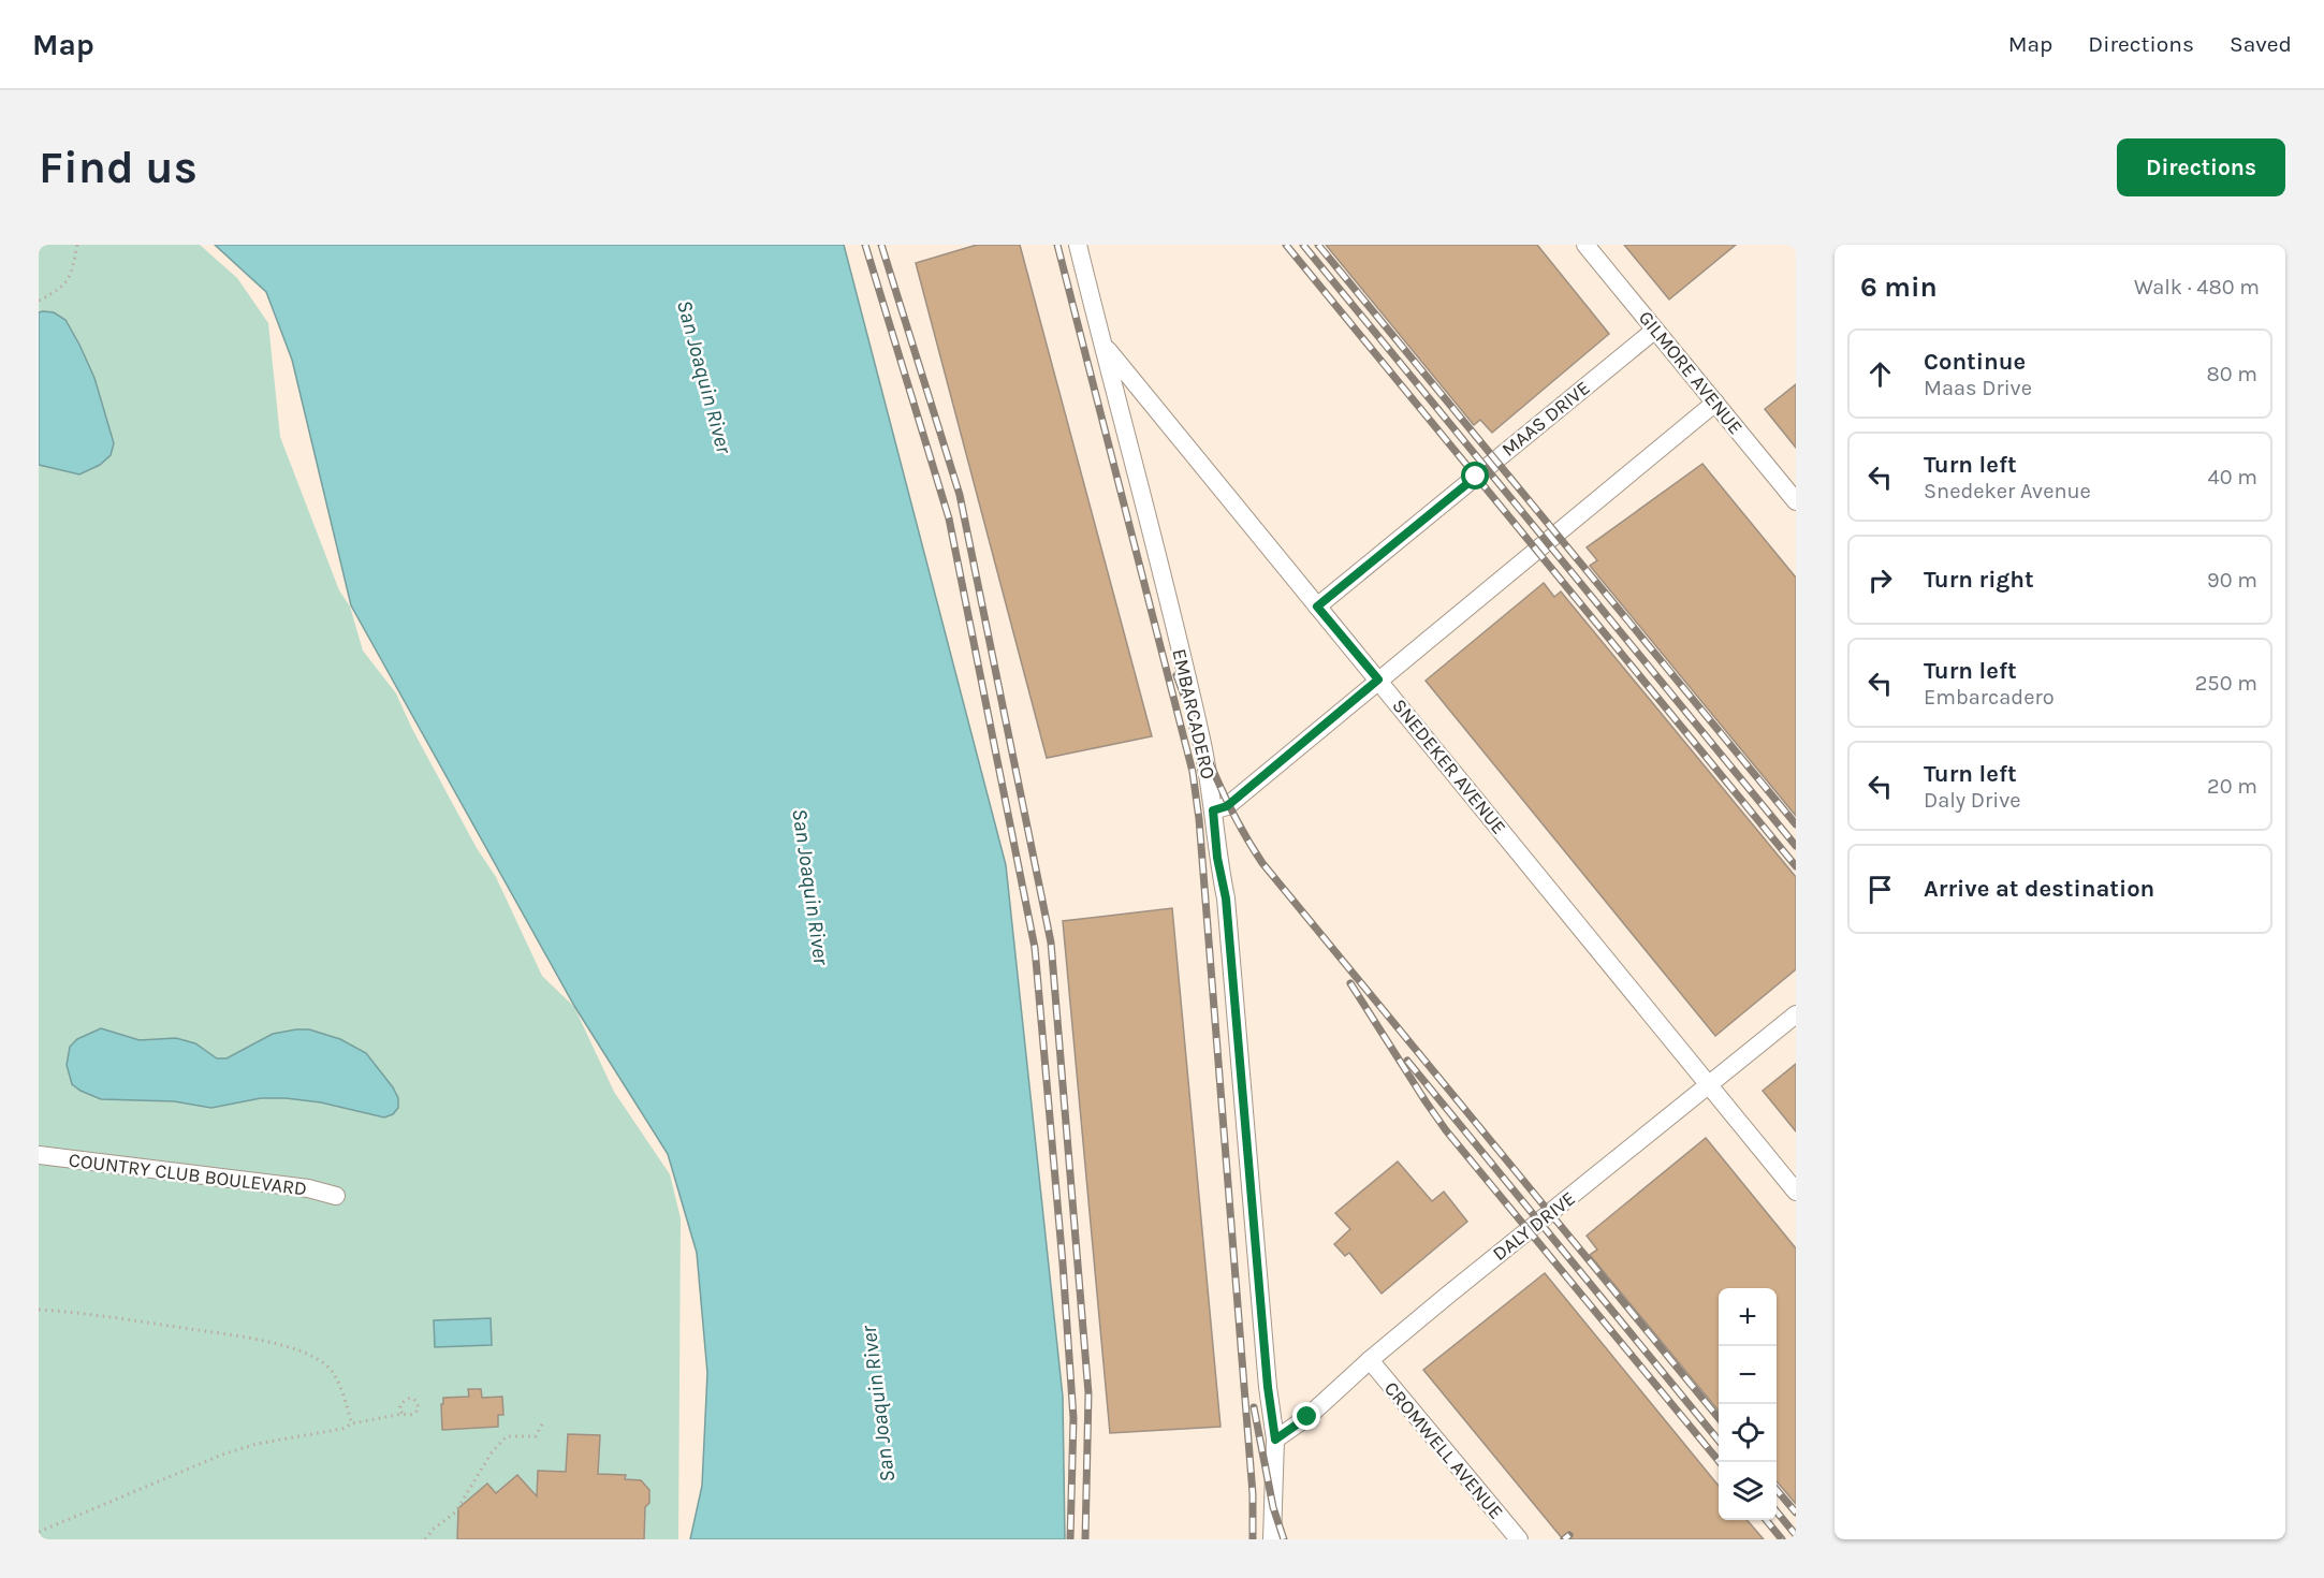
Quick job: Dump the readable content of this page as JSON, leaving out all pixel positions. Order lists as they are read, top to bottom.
{
  "streets": {
    "street": [
      "GILMORE AVENUE",
      "MAAS DRIVE",
      "EMBARCADERO",
      "SNEDEKER AVENUE",
      "COUNTRY CLUB BOULEVARD",
      "DALY DRIVE",
      "CROMWELL AVENUE"
    ]
  },
  "crossings": [
    ["GILMORE AVENUE", "MAAS DRIVE"],
    ["MAAS DRIVE", "SNEDEKER AVENUE"],
    ["EMBARCADERO", "SNEDEKER AVENUE"],
    ["EMBARCADERO", "DALY DRIVE"],
    ["SNEDEKER AVENUE", "DALY DRIVE"],
    ["DALY DRIVE", "CROMWELL AVENUE"]
  ],
  "water": ["San Joaquin River"],
  "page": {
    "header": "Map",
    "nav": ["Map", "Directions", "Saved"],
    "buttons": "Directions",
    "title": "Find us",
    "heading": ["6 min", "Walk · 480 m"],
    "list": [
      ["Continue", "Maas Drive", "80 m"],
      ["Turn left", "Snedeker Avenue", "40 m"],
      ["Turn right", "90 m"],
      ["Turn left", "Embarcadero", "250 m"],
      ["Turn left", "Daly Drive", "20 m"],
      "Arrive at destination"
    ],
    "map_buttons": ["+", "−"]
  }
}
